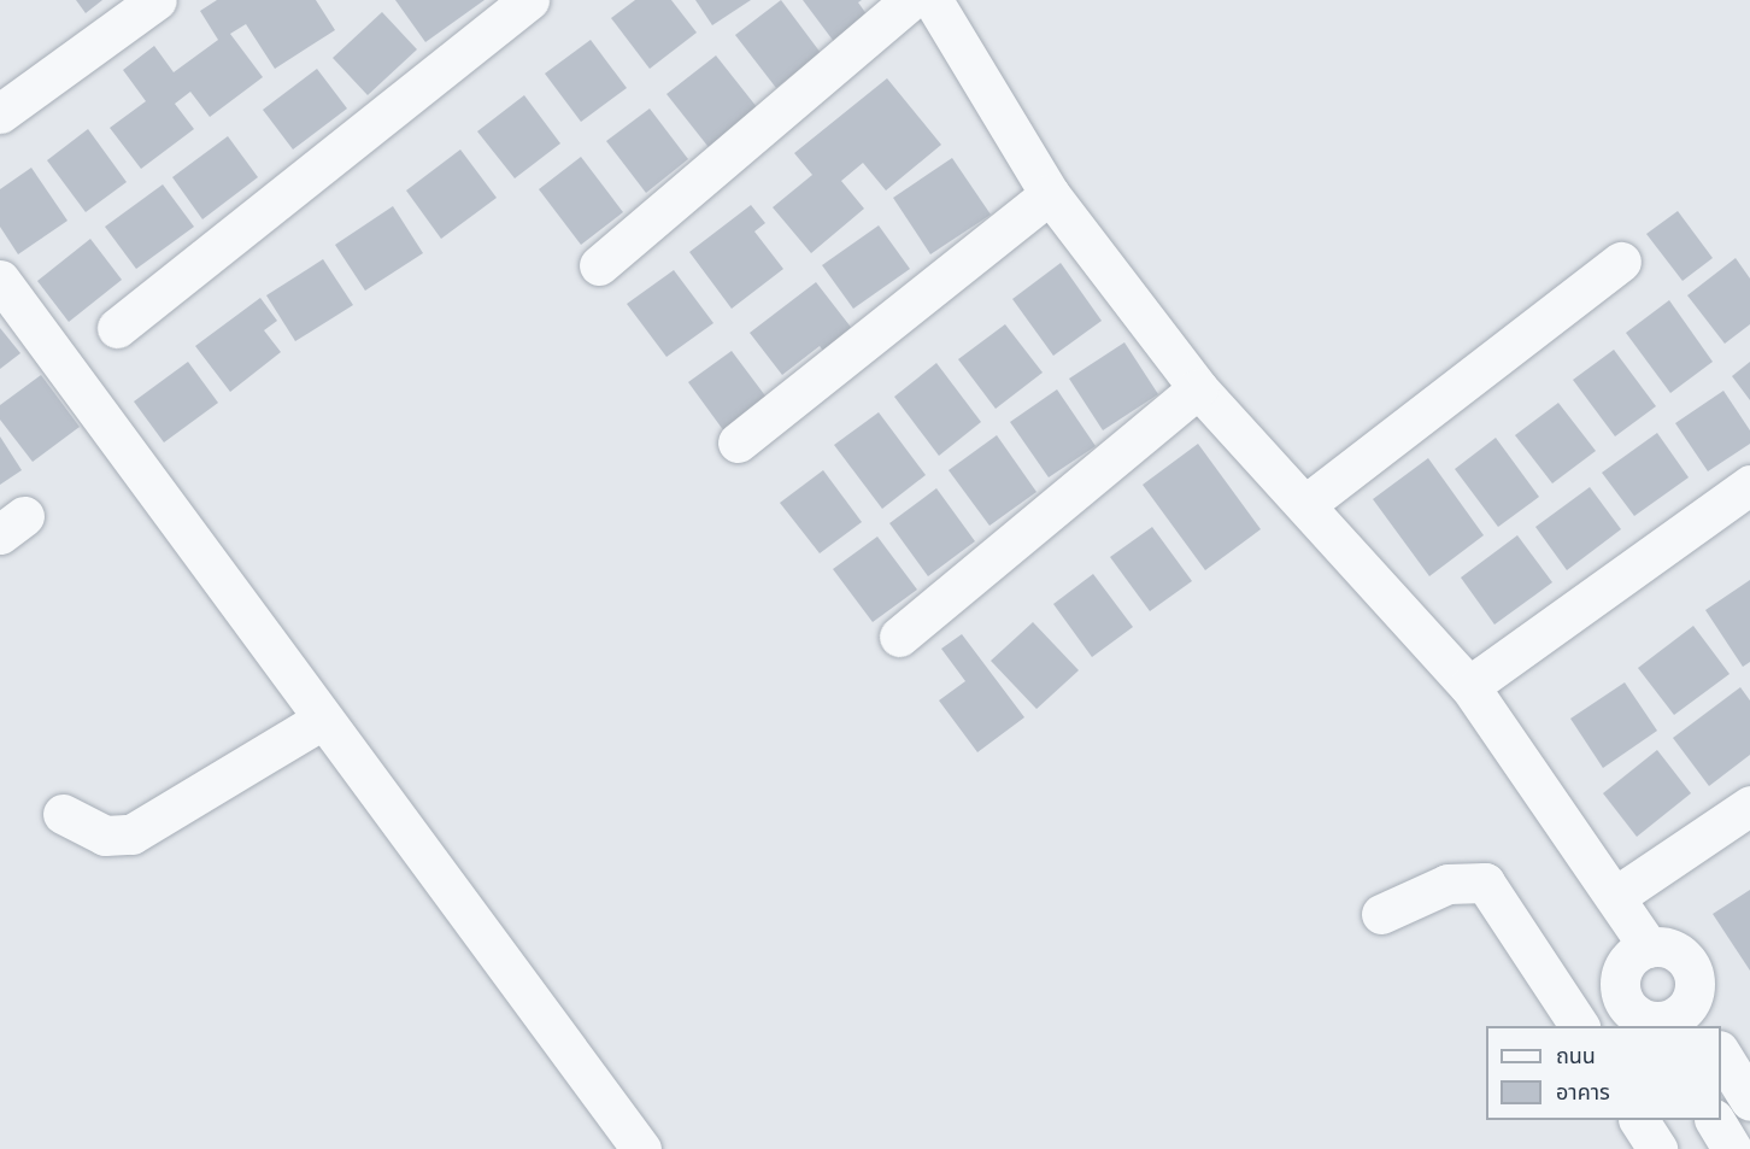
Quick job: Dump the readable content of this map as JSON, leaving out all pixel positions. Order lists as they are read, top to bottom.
{
  "legend": ["ถนน", "อาคาร"]
}
